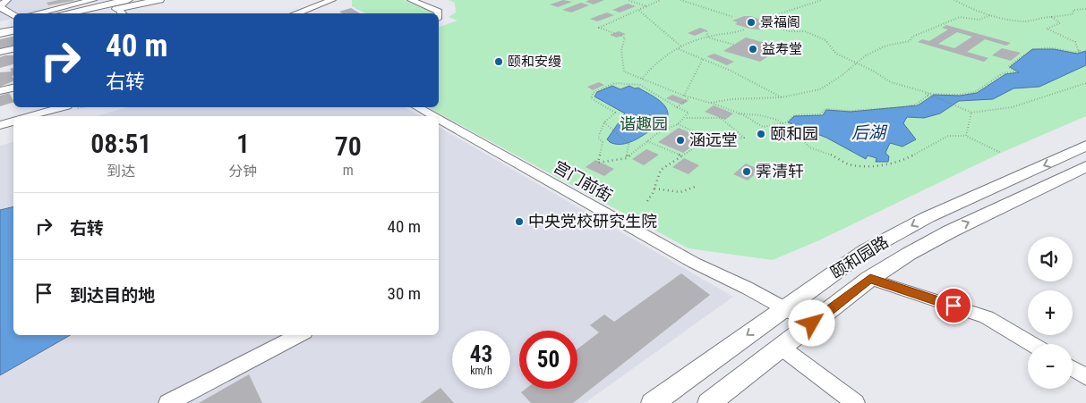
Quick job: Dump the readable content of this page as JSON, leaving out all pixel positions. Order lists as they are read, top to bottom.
{
  "streets": {
    "main road": ["颐和园路"],
    "street": ["宫门前街"]
  },
  "crossings": [
    ["宫门前街", "颐和园路"]
  ],
  "water": ["后湖"],
  "parks": ["谐趣园"],
  "places": [
    "景福阁",
    "益寿堂",
    "颐和安缦",
    "颐和园",
    "涵远堂",
    "霁清轩",
    "中央党校研究生院"
  ],
  "page": {
    "turn": ["40 m", "右转"],
    "eta": [
      "08:51",
      "到达",
      "1",
      "分钟",
      "70",
      "m"
    ],
    "list": [
      {
        "name": "右转",
        "value": "40 m"
      },
      {
        "name": "到达目的地",
        "value": "30 m"
      }
    ],
    "map_buttons": ["+", "−"],
    "speed": "43 km/h",
    "limit": "50"
  }
}
